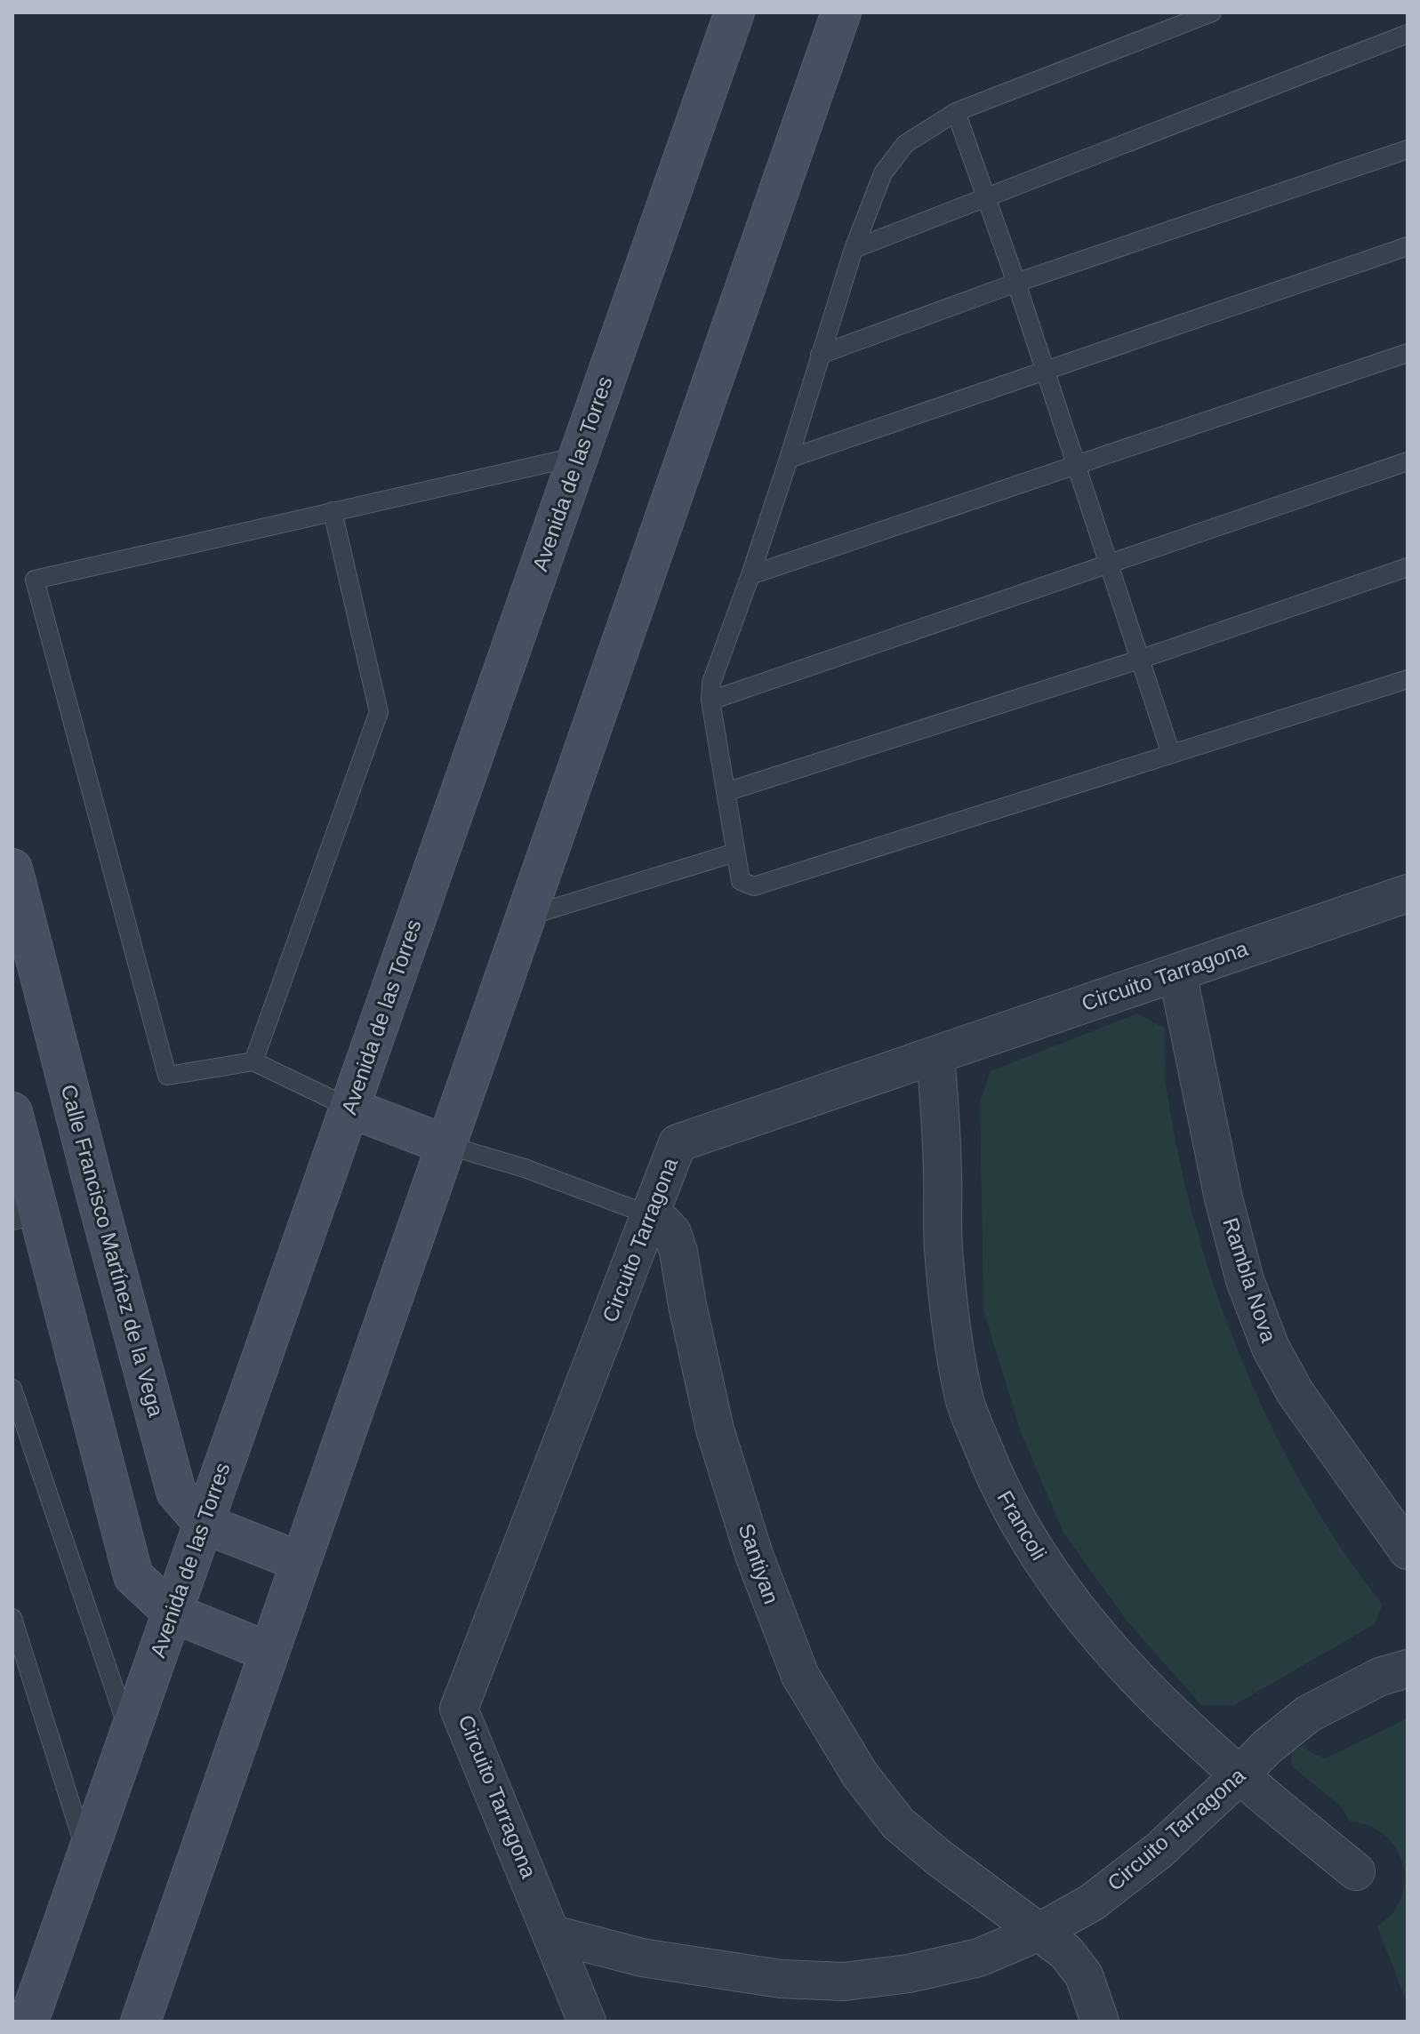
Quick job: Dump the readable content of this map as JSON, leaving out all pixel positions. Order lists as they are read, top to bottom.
{
  "streets": {
    "main road": ["Avenida de las Torres", "Calle Francisco Martínez de la Vega"],
    "street": [
      "Circuito Tarragona",
      "Rambla Nova",
      "Francoli",
      "Santiyan"
    ]
  },
  "crossings": [
    ["Avenida de las Torres", "Calle Francisco Martínez de la Vega"],
    ["Circuito Tarragona", "Rambla Nova"],
    ["Circuito Tarragona", "Francoli"],
    ["Circuito Tarragona", "Santiyan"]
  ]
}
